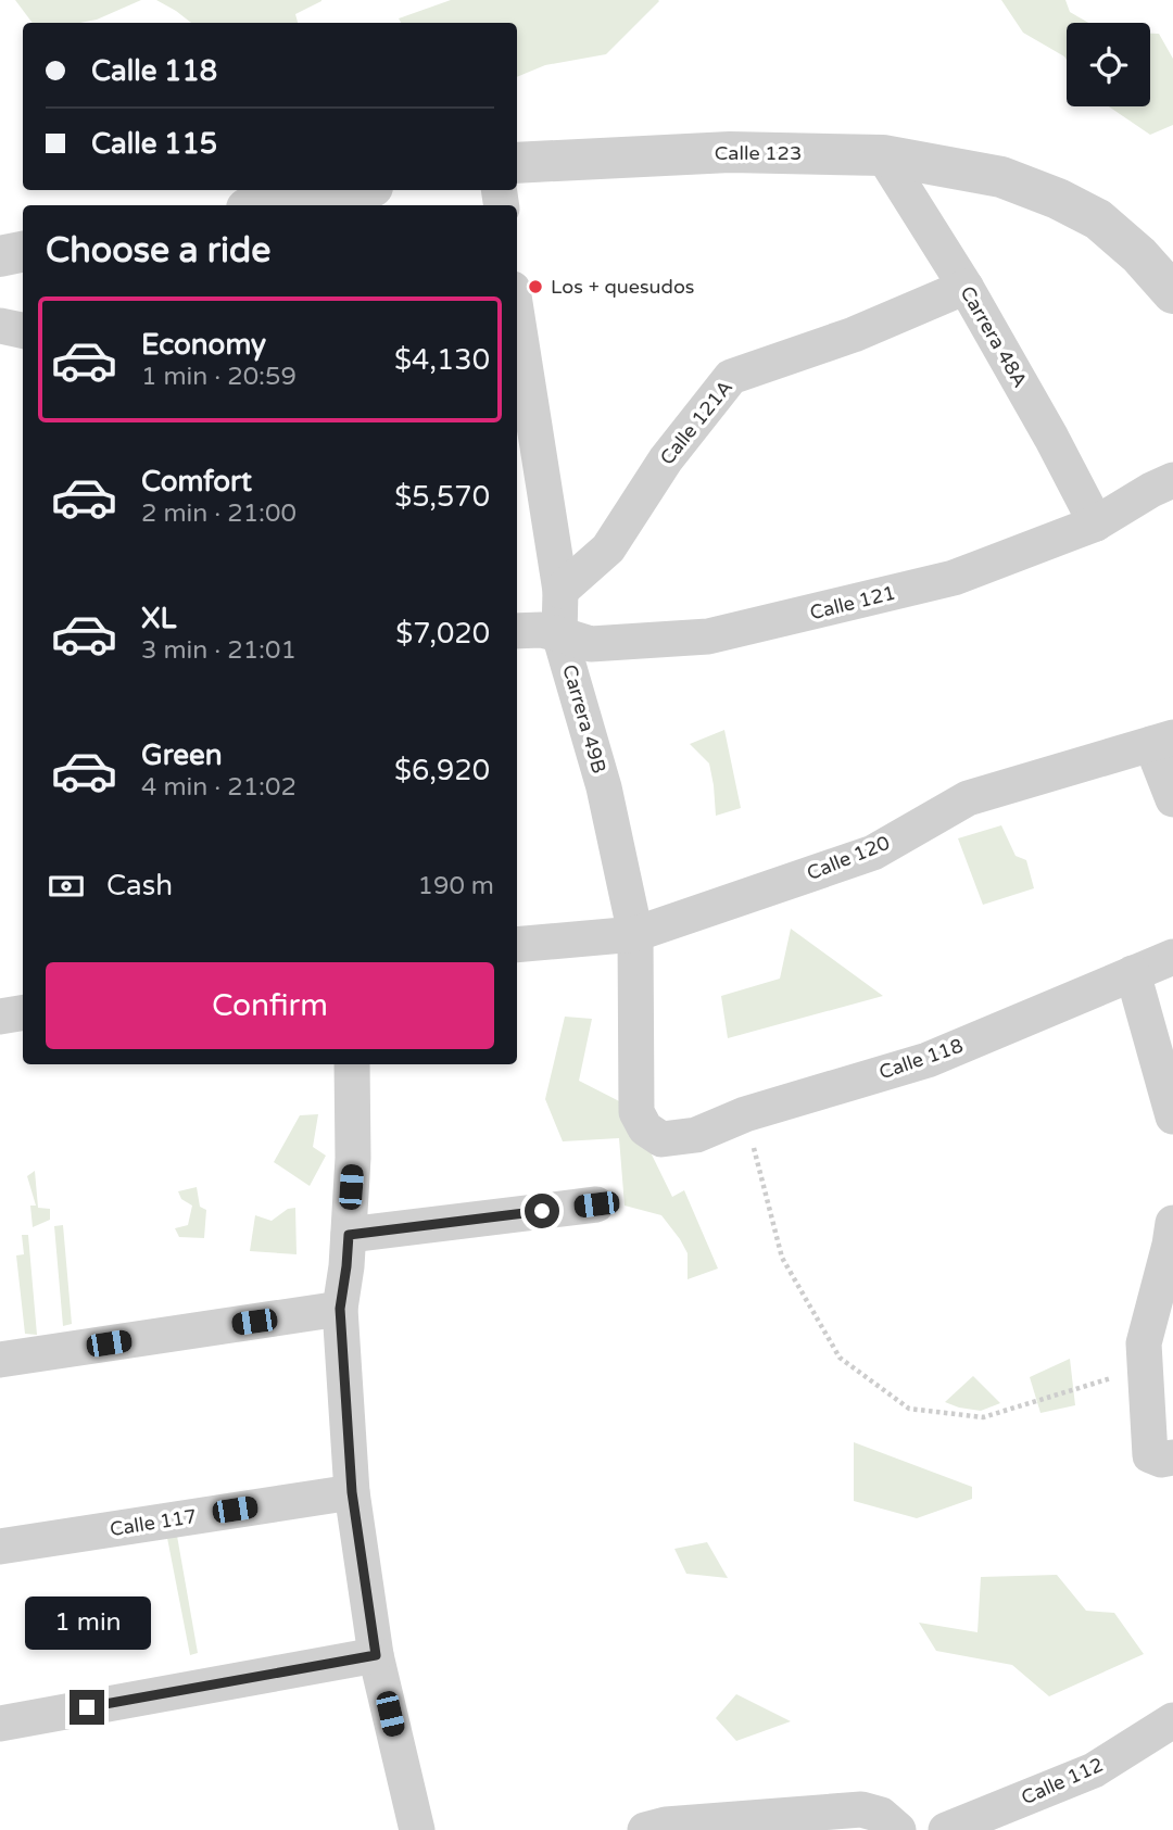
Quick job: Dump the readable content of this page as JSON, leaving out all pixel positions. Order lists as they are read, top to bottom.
{
  "streets": {
    "street": [
      "Calle 123",
      "Carrera 48A",
      "Calle 121A",
      "Calle 121",
      "Carrera 49B",
      "Calle 120",
      "Calle 118",
      "Calle 117",
      "Calle 112"
    ]
  },
  "crossings": [
    ["Calle 123", "Carrera 48A"],
    ["Carrera 48A", "Calle 121A"],
    ["Carrera 48A", "Calle 121"],
    ["Calle 121A", "Carrera 49B"],
    ["Calle 121", "Carrera 49B"],
    ["Carrera 49B", "Calle 120"],
    ["Carrera 49B", "Calle 118"]
  ],
  "places": ["Los + quesudos"],
  "page": {
    "banner": ["Calle 118", "Calle 115"],
    "heading": "Choose a ride",
    "list": [
      {
        "name": "Economy",
        "note": "1 min · 20:59",
        "value": "$4,130"
      },
      {
        "name": "Comfort",
        "note": "2 min · 21:00",
        "value": "$5,570"
      },
      {
        "name": "XL",
        "note": "3 min · 21:01",
        "value": "$7,020"
      },
      {
        "name": "Green",
        "note": "4 min · 21:02",
        "value": "$6,920"
      }
    ],
    "pay": ["Cash", "190 m"],
    "buttons": "Confirm",
    "bubble": "1 min"
  }
}
